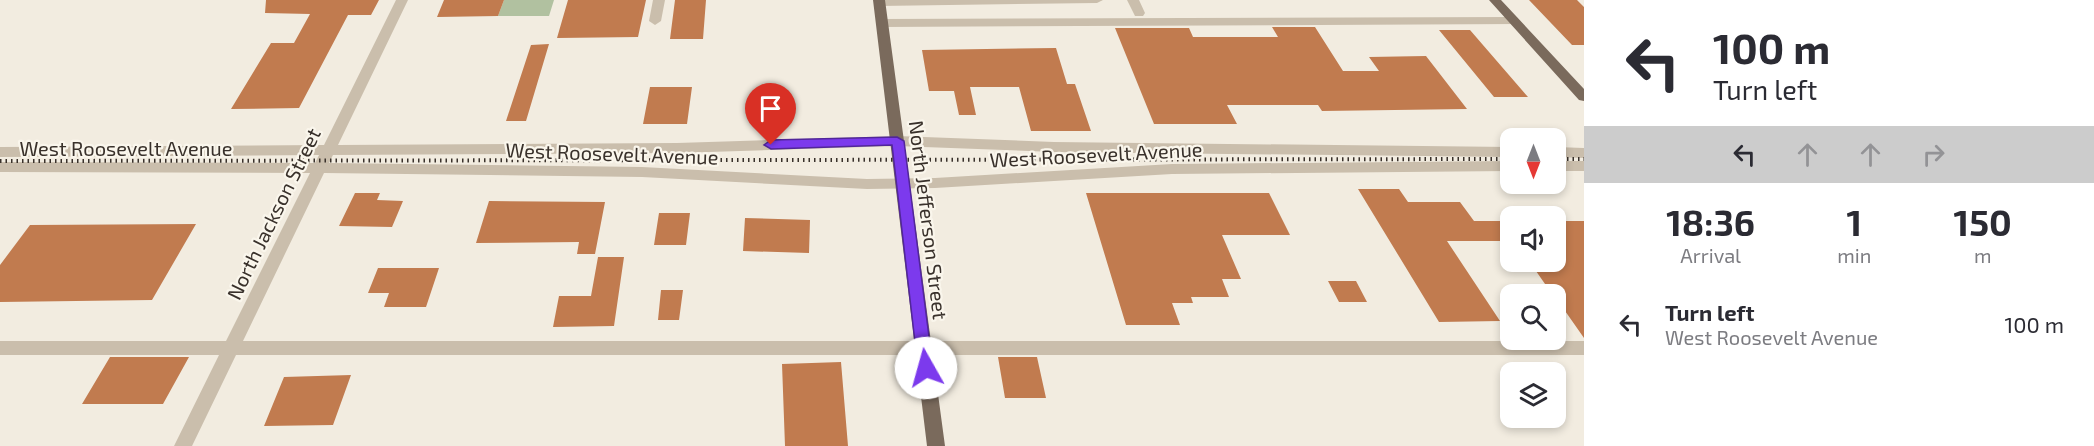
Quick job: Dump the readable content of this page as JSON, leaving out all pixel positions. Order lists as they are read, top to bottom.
{
  "streets": {
    "main road": ["North Jefferson Street"],
    "street": ["West Roosevelt Avenue", "North Jackson Street"]
  },
  "crossings": [
    ["West Roosevelt Avenue", "North Jackson Street"],
    ["West Roosevelt Avenue", "North Jefferson Street"]
  ],
  "north": "bottom",
  "page": {
    "turn": ["100 m", "Turn left"],
    "eta": [
      "18:36",
      "Arrival",
      "1",
      "min",
      "150",
      "m"
    ],
    "list": [
      {
        "name": "Turn left",
        "note": "West Roosevelt Avenue",
        "value": "100 m"
      }
    ]
  }
}
